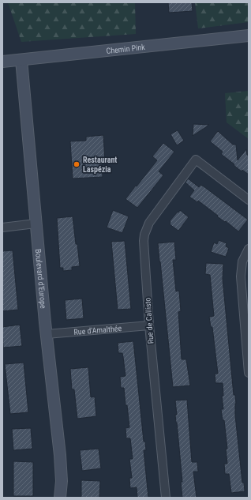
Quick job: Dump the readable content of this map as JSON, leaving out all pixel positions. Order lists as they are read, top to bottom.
{
  "streets": {
    "street": [
      "Chemin Pink",
      "Boulevard d'Europe",
      "Rue de Callisto",
      "Rue d'Amalthée"
    ]
  },
  "crossings": [
    ["Chemin Pink", "Boulevard d'Europe"],
    ["Boulevard d'Europe", "Rue d'Amalthée"],
    ["Rue de Callisto", "Rue d'Amalthée"]
  ],
  "places": ["Restaurant Laspézia"]
}
